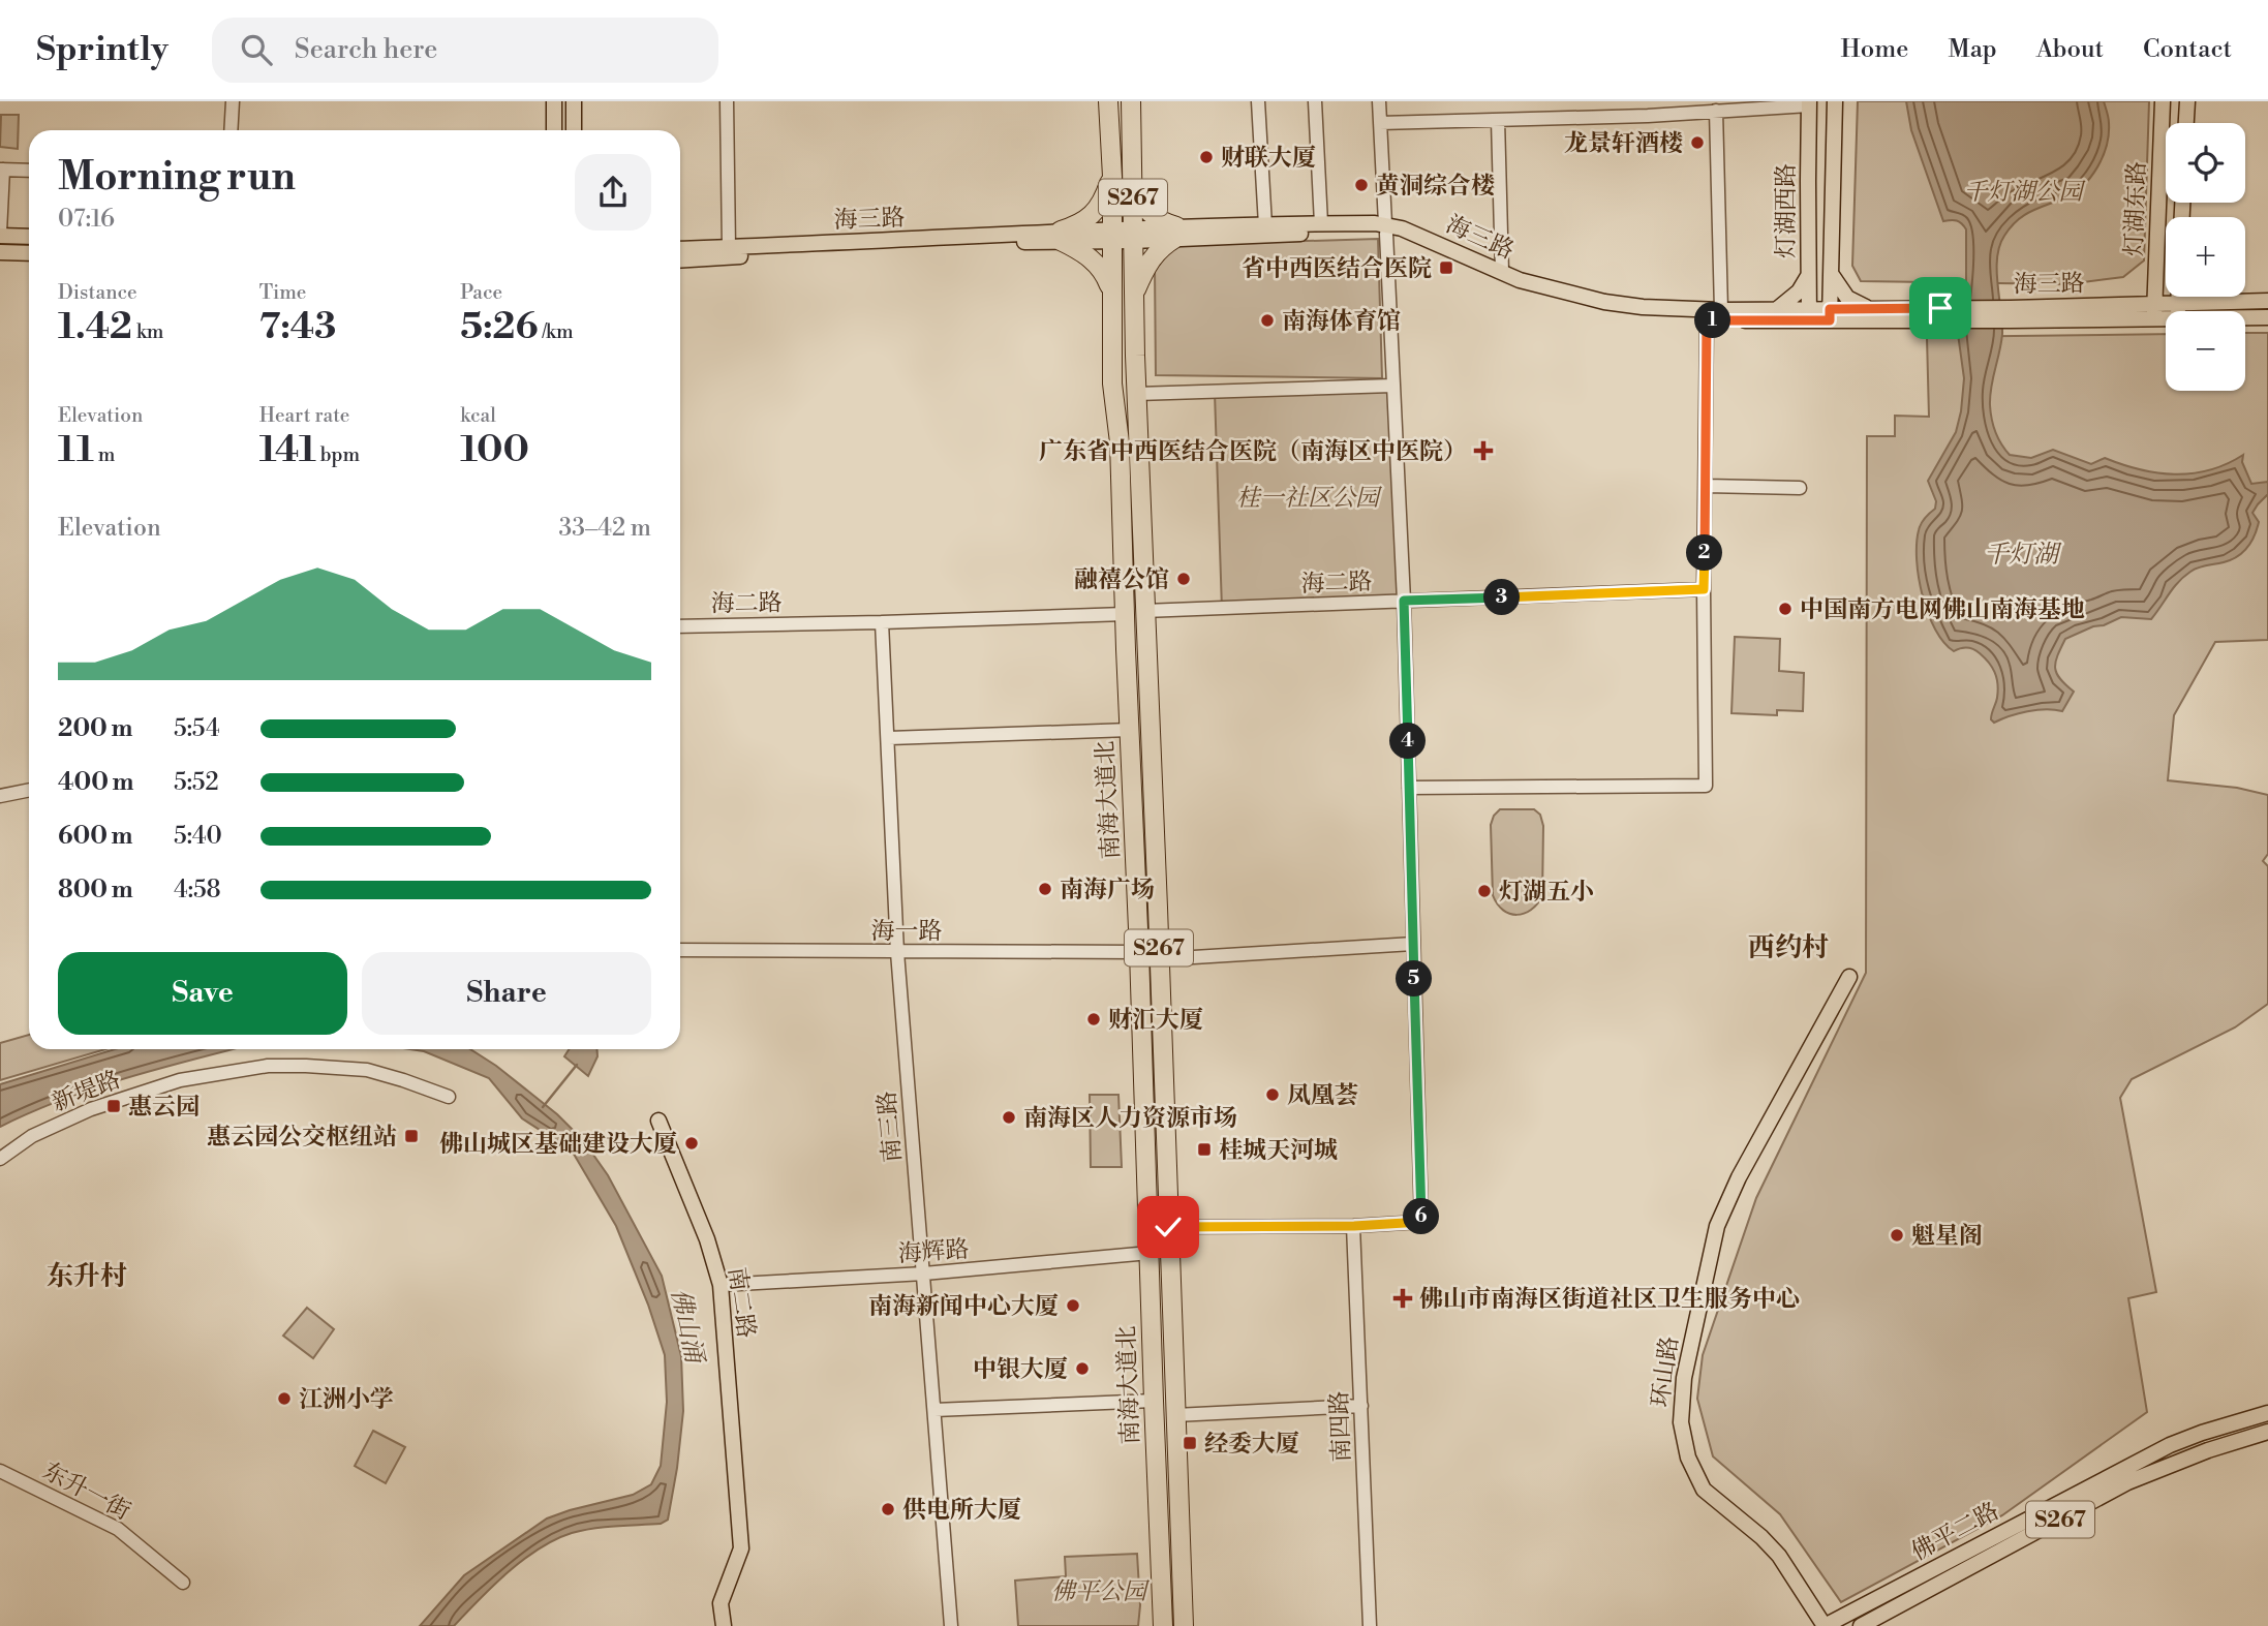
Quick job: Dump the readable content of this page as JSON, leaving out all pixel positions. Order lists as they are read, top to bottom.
{
  "streets": {
    "highway": ["S267", "南海大道北"],
    "main road": [
      "灯湖东路",
      "灯湖西路",
      "海三路",
      "南二路",
      "环山路",
      "佛平二路"
    ],
    "street": [
      "海二路",
      "海一路",
      "新堤路",
      "南三路",
      "海辉路",
      "南四路",
      "东升一街"
    ]
  },
  "crossings": [
    ["灯湖东路", "海三路"],
    ["灯湖西路", "海三路"],
    ["海三路", "南海大道北"],
    ["海二路", "南海大道北"],
    ["海二路", "南三路"],
    ["南海大道北", "海一路"],
    ["南海大道北", "海辉路"],
    ["海一路", "南三路"],
    ["南三路", "海辉路"],
    ["海辉路", "南二路"],
    ["环山路", "佛平二路"]
  ],
  "districts": ["西约村", "东升村"],
  "water": ["千灯湖", "佛山涌"],
  "parks": ["千灯湖公园", "桂一社区公园", "佛平公园"],
  "places": {
    "other": [
      "龙景轩酒楼",
      "财联大厦",
      "黄洞综合楼",
      "南海体育馆",
      "融禧公馆",
      "中国南方电网佛山南海基地",
      "南海广场",
      "灯湖五小",
      "财汇大厦",
      "凤凰荟",
      "南海区人力资源市场",
      "佛山城区基础建设大厦",
      "魁星阁",
      "南海新闻中心大厦",
      "中银大厦",
      "江洲小学",
      "供电所大厦"
    ],
    "transit": [
      "省中西医结合医院",
      "惠云园",
      "惠云园公交枢纽站",
      "桂城天河城",
      "经委大厦"
    ],
    "health": ["广东省中西医结合医院（南海区中医院）", "佛山市南海区街道社区卫生服务中心"]
  },
  "page": {
    "header": "Sprintly",
    "search": "Search here",
    "nav": [
      "Home",
      "Map",
      "About",
      "Contact"
    ],
    "map_buttons": ["+", "−"],
    "heading": ["Morning run", "07:16"],
    "stats": [
      ["Distance", "1.42 km"],
      ["Time", "7:43"],
      ["Pace", "5:26 /km"],
      ["Elevation", "11 m"],
      ["Heart rate", "141 bpm"],
      ["kcal", "100"]
    ],
    "pins": [
      "1",
      "2",
      "3",
      "4",
      "5",
      "6"
    ],
    "chart": ["Elevation", "33–42 m"],
    "list": [
      {
        "name": "200 m",
        "note": "5:54"
      },
      {
        "name": "400 m",
        "note": "5:52"
      },
      {
        "name": "600 m",
        "note": "5:40"
      },
      {
        "name": "800 m",
        "note": "4:58"
      }
    ],
    "buttons": ["Save", "Share"]
  }
}
